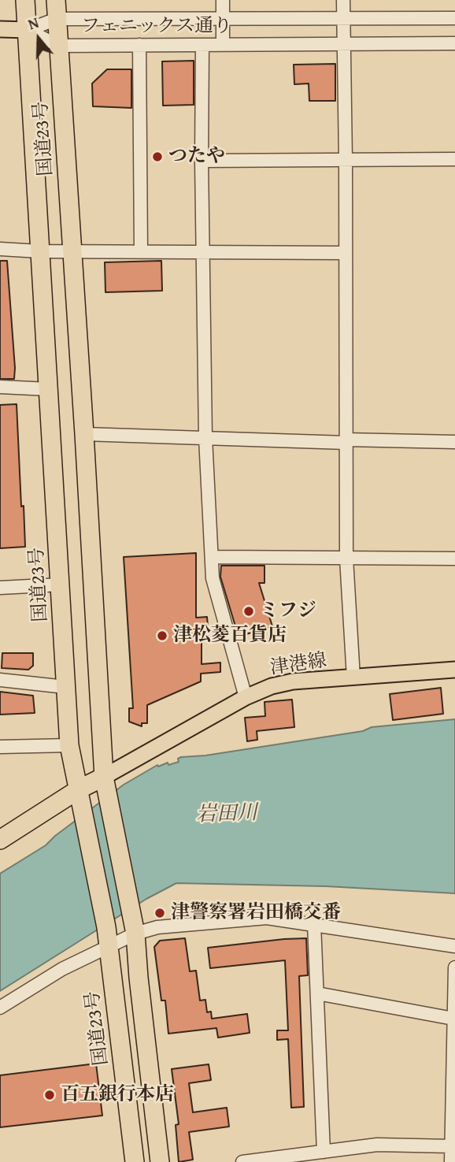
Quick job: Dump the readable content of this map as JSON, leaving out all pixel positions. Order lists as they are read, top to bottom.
{
  "streets": {
    "highway": ["国道23号"],
    "main road": ["津港線"],
    "street": ["フェニックス通り"]
  },
  "crossings": [
    ["フェニックス通り", "国道23号"],
    ["国道23号", "津港線"]
  ],
  "water": ["岩田川"],
  "places": [
    "つたや",
    "ミフジ",
    "津松菱百貨店",
    "津警察署岩田橋交番",
    "百五銀行本店"
  ],
  "north": "top"
}
